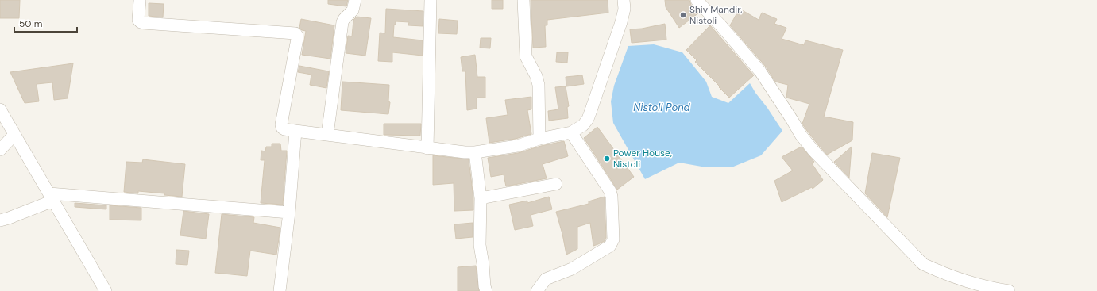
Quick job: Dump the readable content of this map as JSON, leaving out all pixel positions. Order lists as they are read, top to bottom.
{
  "water": ["Nistoli Pond"],
  "places": ["Shiv Mandir, Nistoli", "Power House, Nistoli"],
  "scale_bar": "50 m"
}
